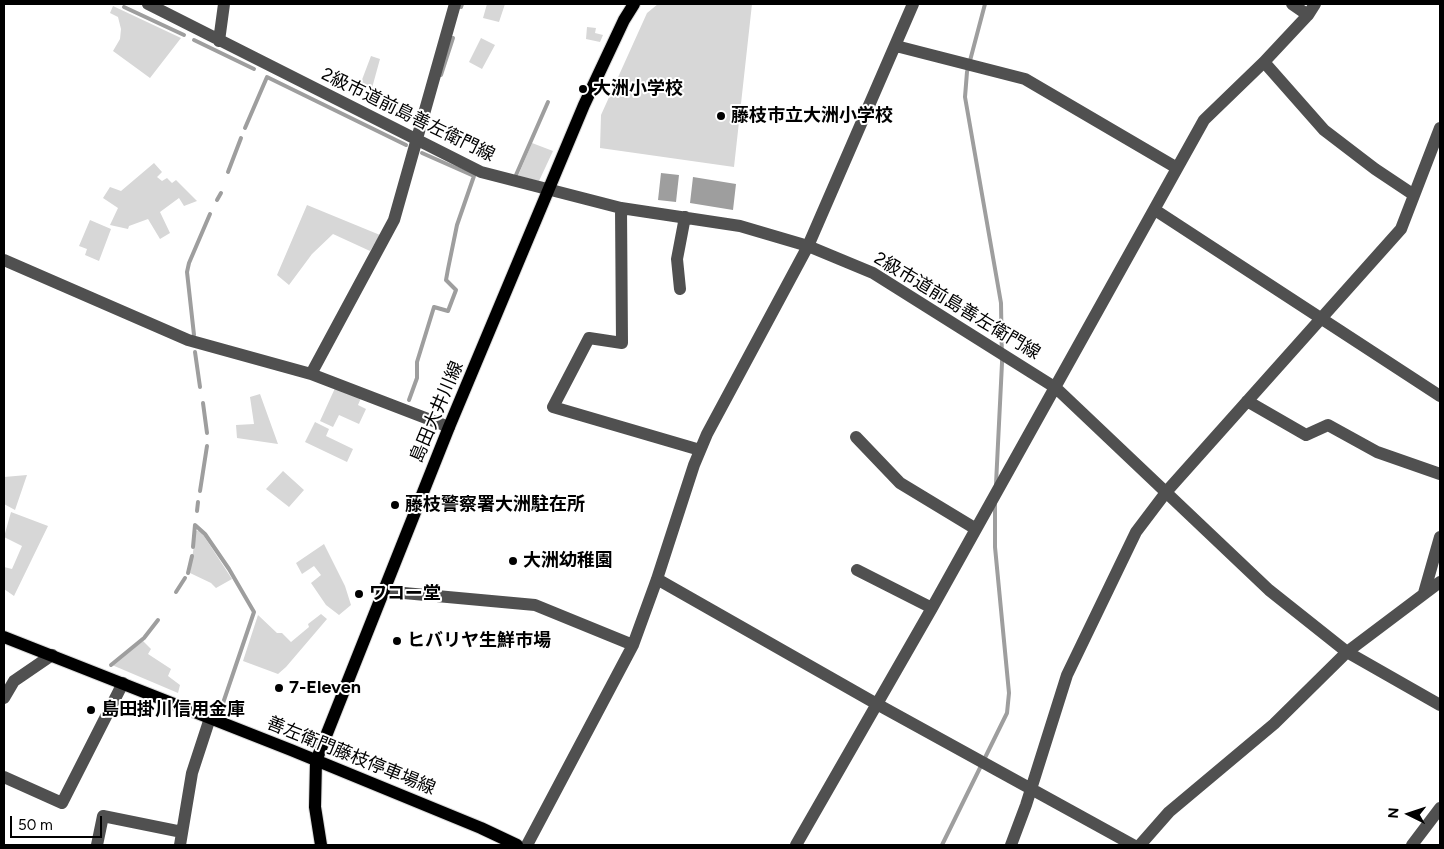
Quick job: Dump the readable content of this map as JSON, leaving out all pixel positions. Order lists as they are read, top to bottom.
{
  "streets": {
    "main road": ["島田大井川線", "善左衛門藤枝停車場線"],
    "street": ["2級市道前島善左衛門線"]
  },
  "crossings": [
    ["2級市道前島善左衛門線", "島田大井川線"],
    ["島田大井川線", "善左衛門藤枝停車場線"]
  ],
  "places": [
    "大洲小学校",
    "藤枝市立大洲小学校",
    "藤枝警察署大洲駐在所",
    "大洲幼稚園",
    "ワコー堂",
    "ヒバリヤ生鮮市場",
    "7-Eleven",
    "島田掛川信用金庫"
  ],
  "scale_bar": "50 m",
  "north": "left"
}
